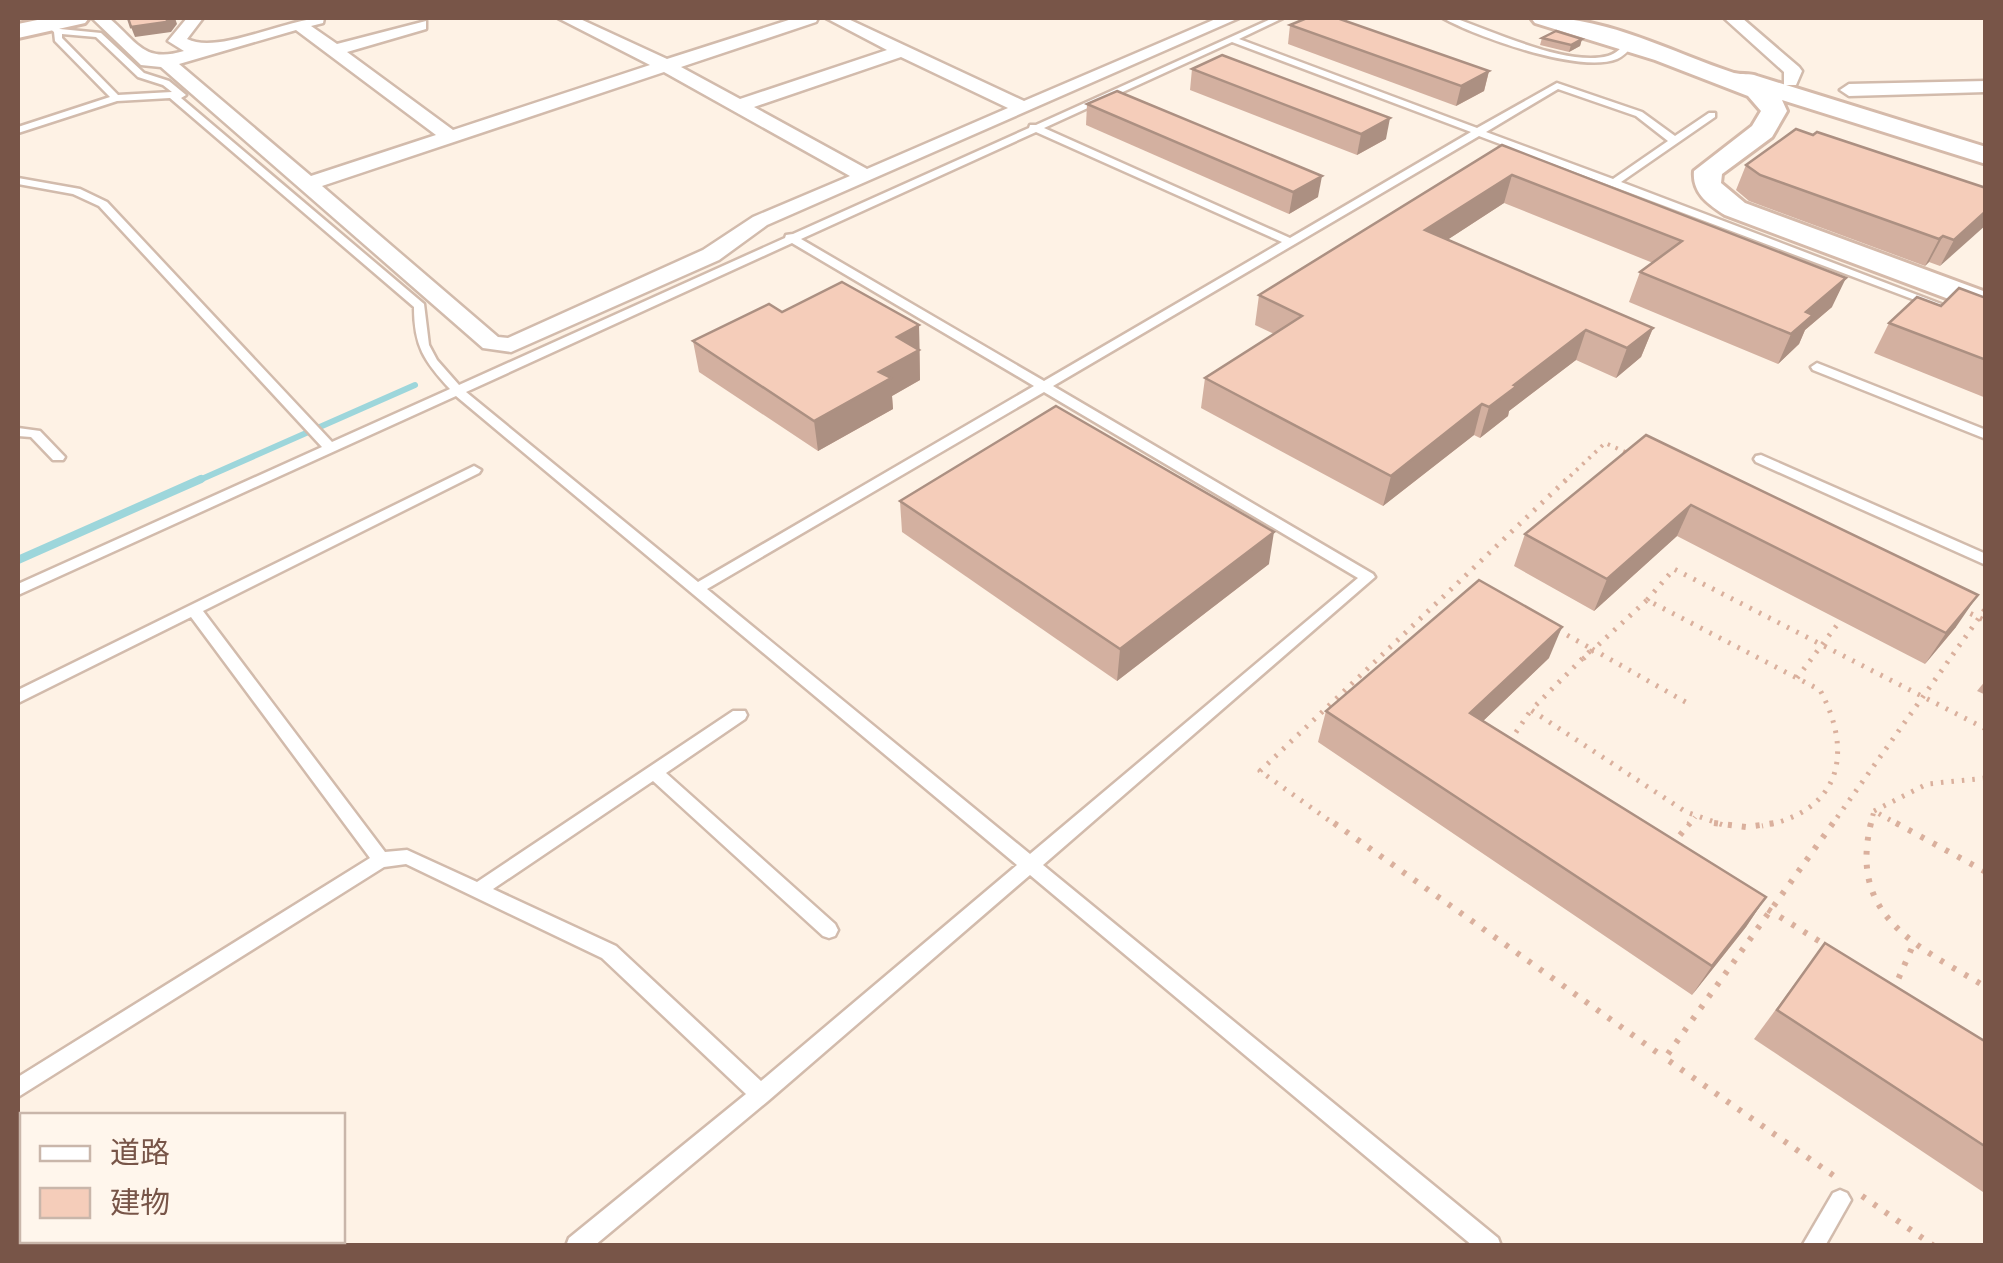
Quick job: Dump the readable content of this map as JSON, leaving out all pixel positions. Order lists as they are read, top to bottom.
{
  "legend": ["道路", "建物"]
}
